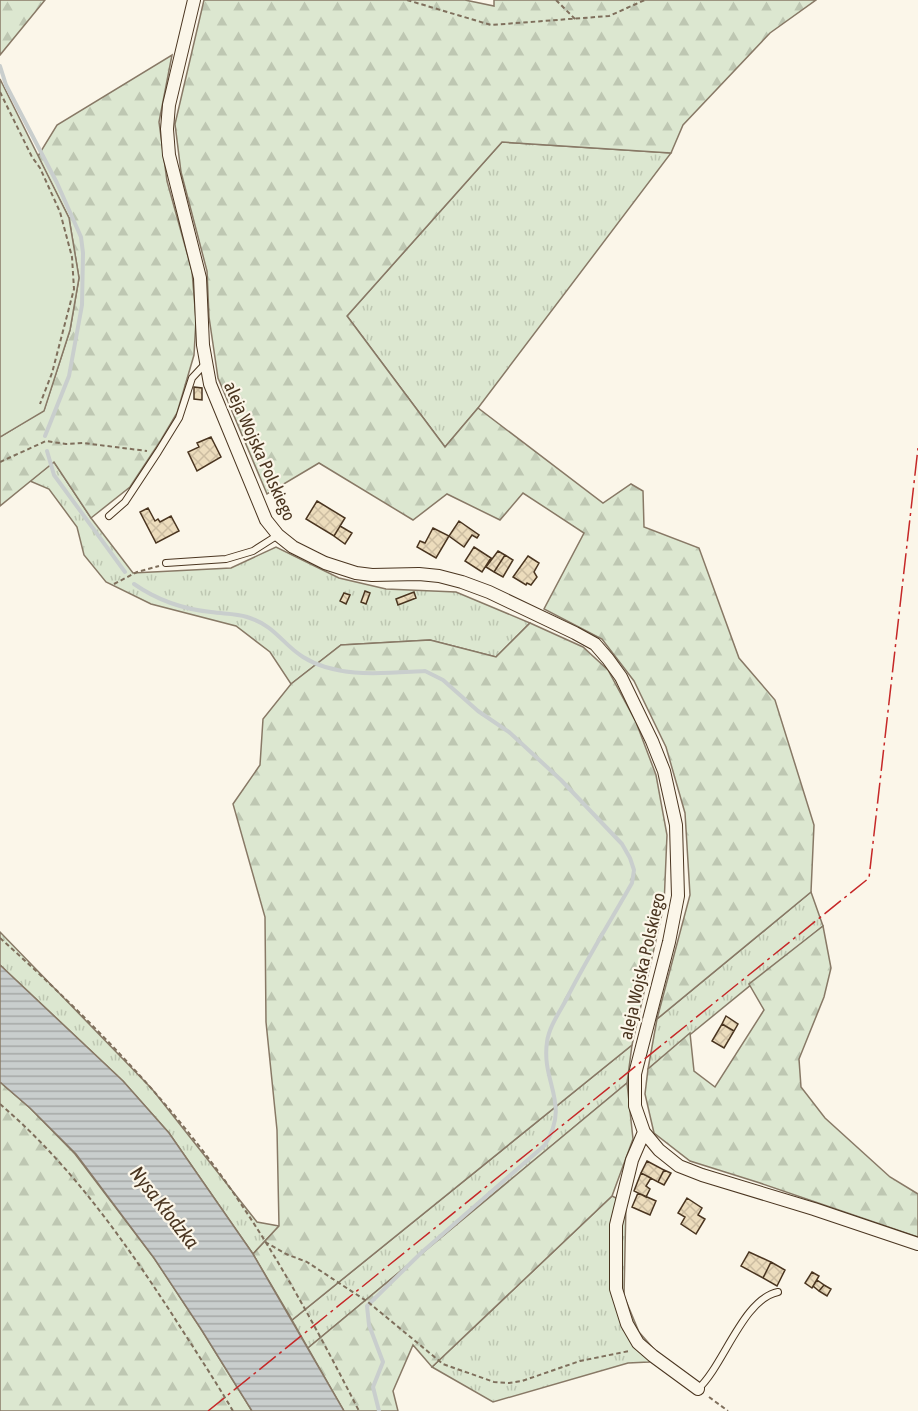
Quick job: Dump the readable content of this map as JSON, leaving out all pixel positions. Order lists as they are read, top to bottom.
{
  "streets": {
    "street": ["aleja Wojska Polskiego"]
  },
  "water": ["Nysa Kłodzka"]
}
